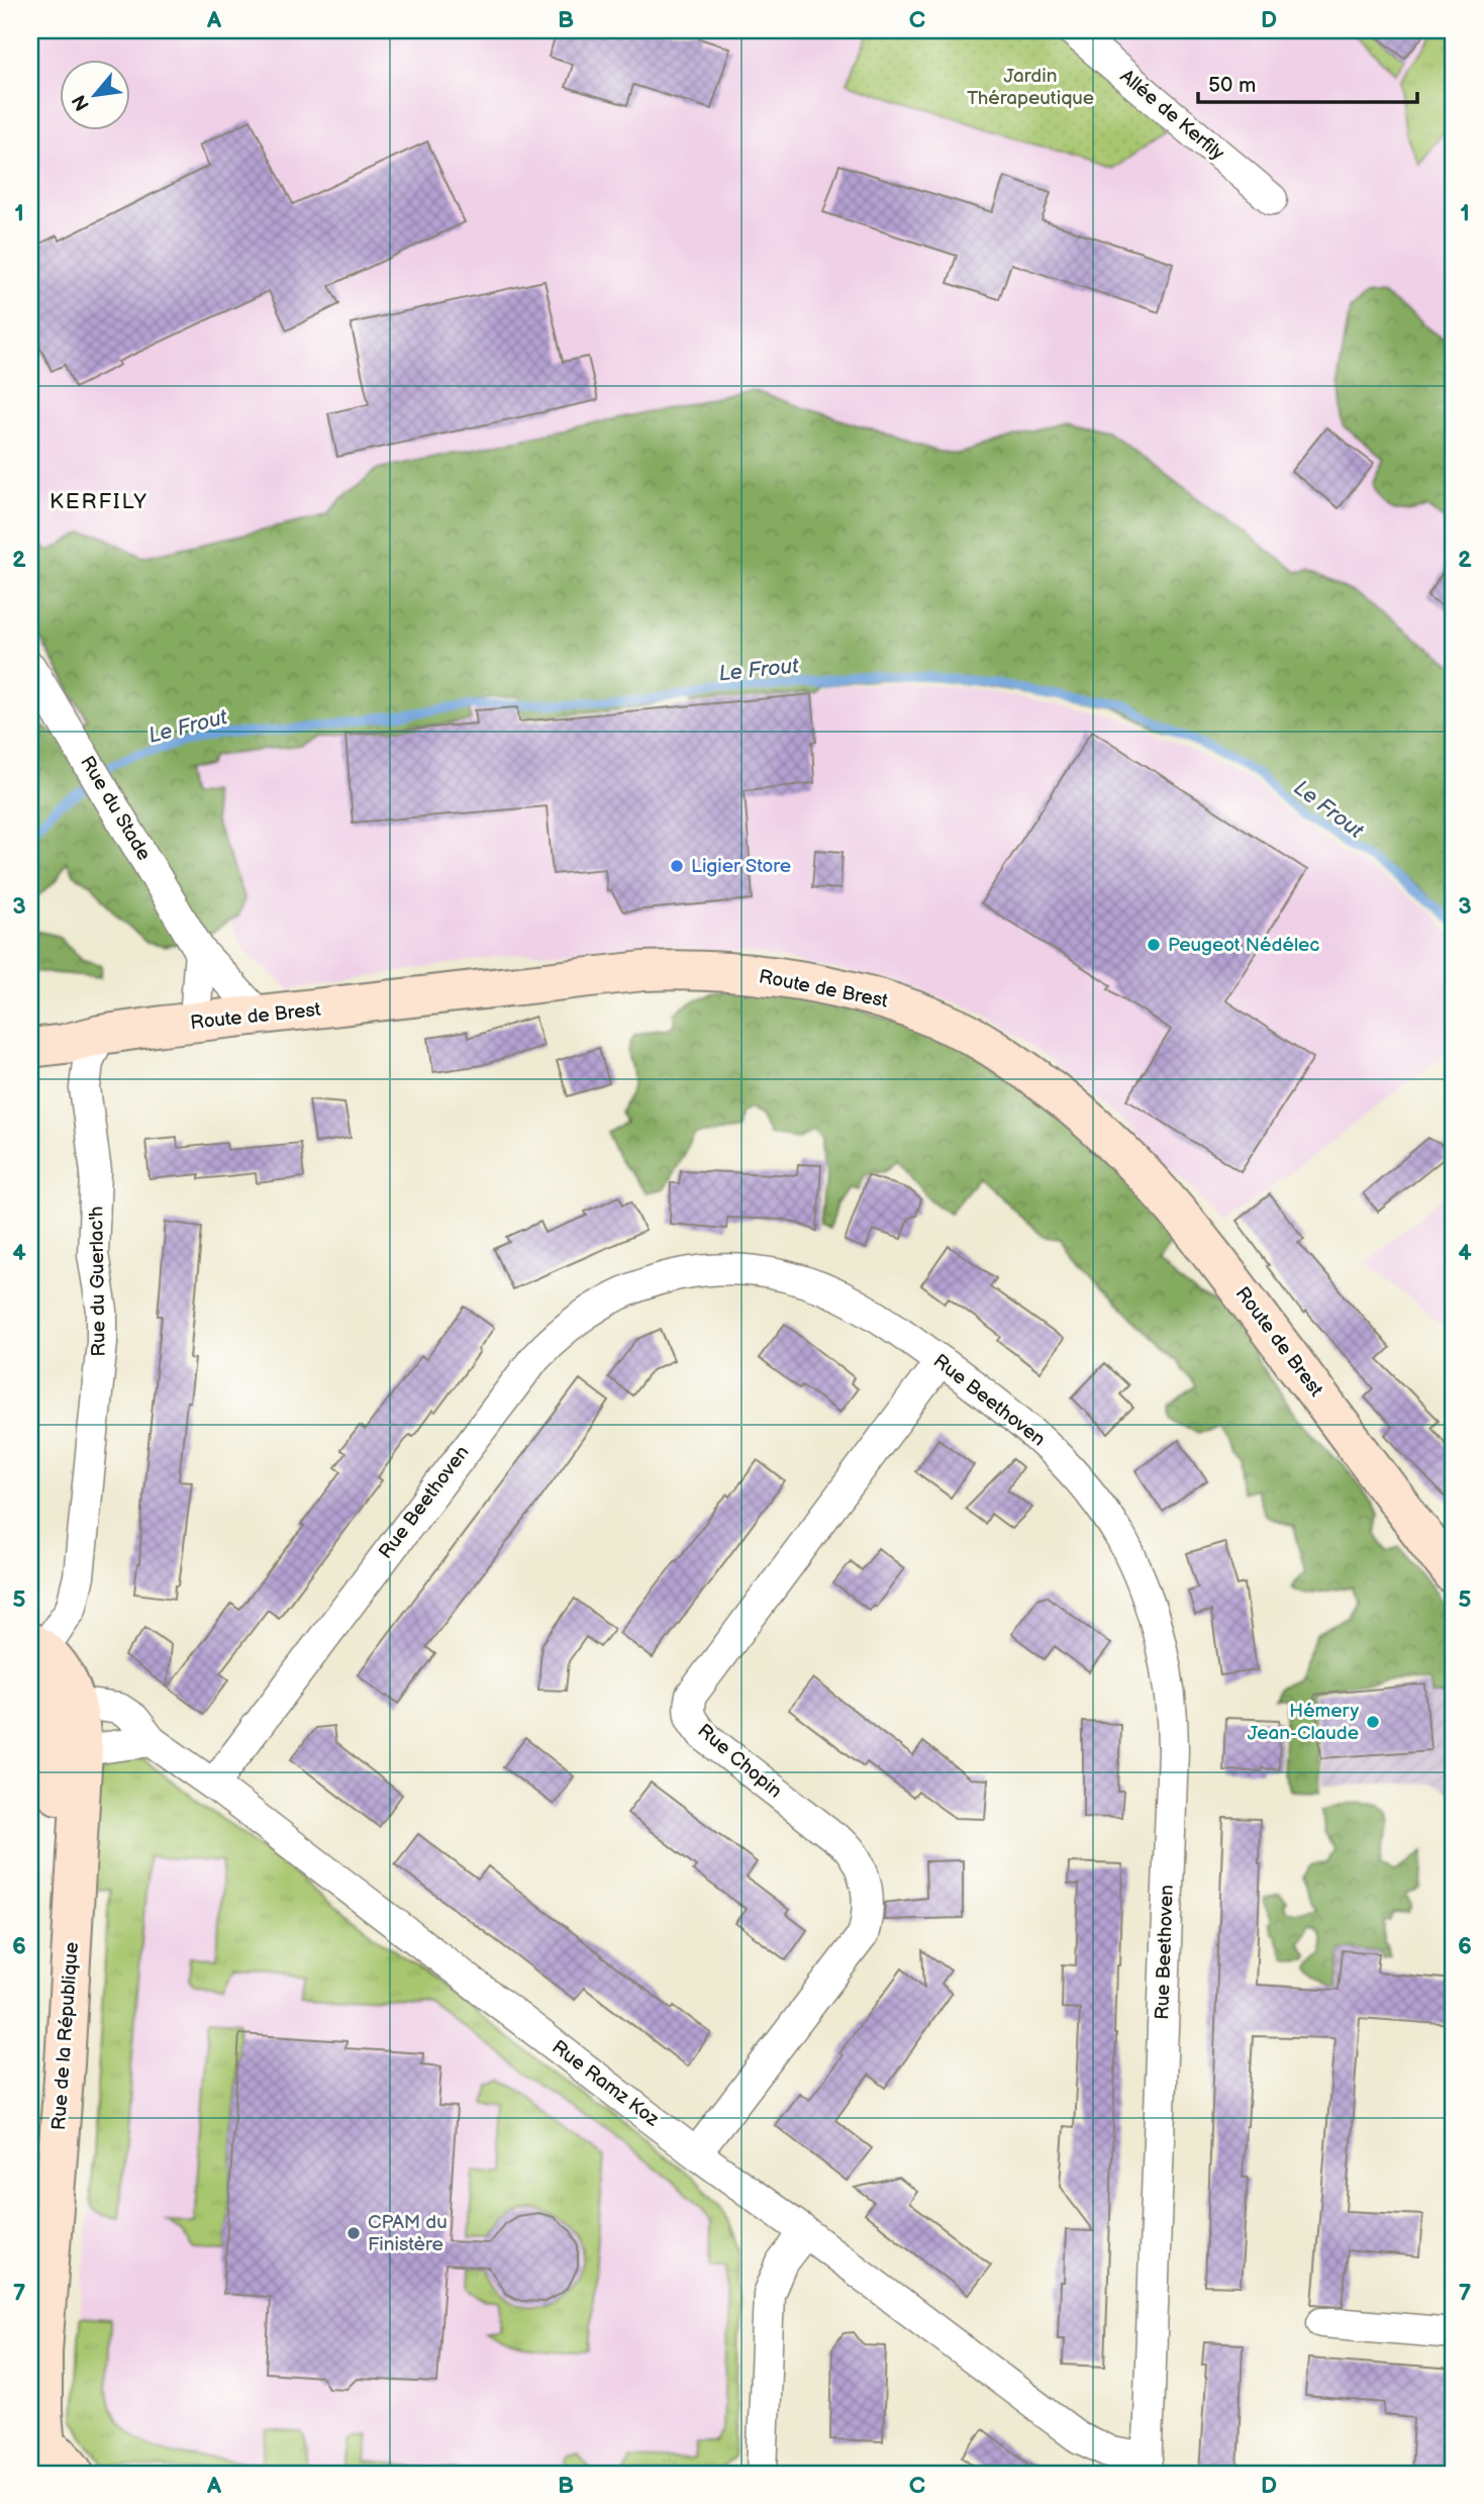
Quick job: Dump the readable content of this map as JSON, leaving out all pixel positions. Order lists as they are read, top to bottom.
{
  "streets": {
    "main road": ["Route de Brest", "Rue de la République"],
    "street": [
      "Allée de Kerfily",
      "Rue du Stade",
      "Rue du Guerlac'h",
      "Rue Beethoven",
      "Rue Chopin",
      "Rue Ramz Koz"
    ]
  },
  "crossings": [
    ["Rue du Stade", "Route de Brest"],
    ["Route de Brest", "Rue du Guerlac'h"],
    ["Rue du Guerlac'h", "Rue de la République"],
    ["Rue Beethoven", "Rue Chopin"],
    ["Rue Beethoven", "Rue Ramz Koz"],
    ["Rue Chopin", "Rue Ramz Koz"],
    ["Rue de la République", "Rue Ramz Koz"]
  ],
  "districts": ["KERFILY"],
  "water": ["Le Frout"],
  "parks": ["Jardin Thérapeutique"],
  "places": [
    "Ligier Store",
    "Peugeot Nédélec",
    "Hémery Jean-Claude",
    "CPAM du Finistère"
  ],
  "scale_bar": "50 m",
  "north": "bottom left",
  "grid": {
    "columns": [
      "A",
      "B",
      "C",
      "D"
    ],
    "rows": [
      "1",
      "2",
      "3",
      "4",
      "5",
      "6",
      "7"
    ]
  }
}
